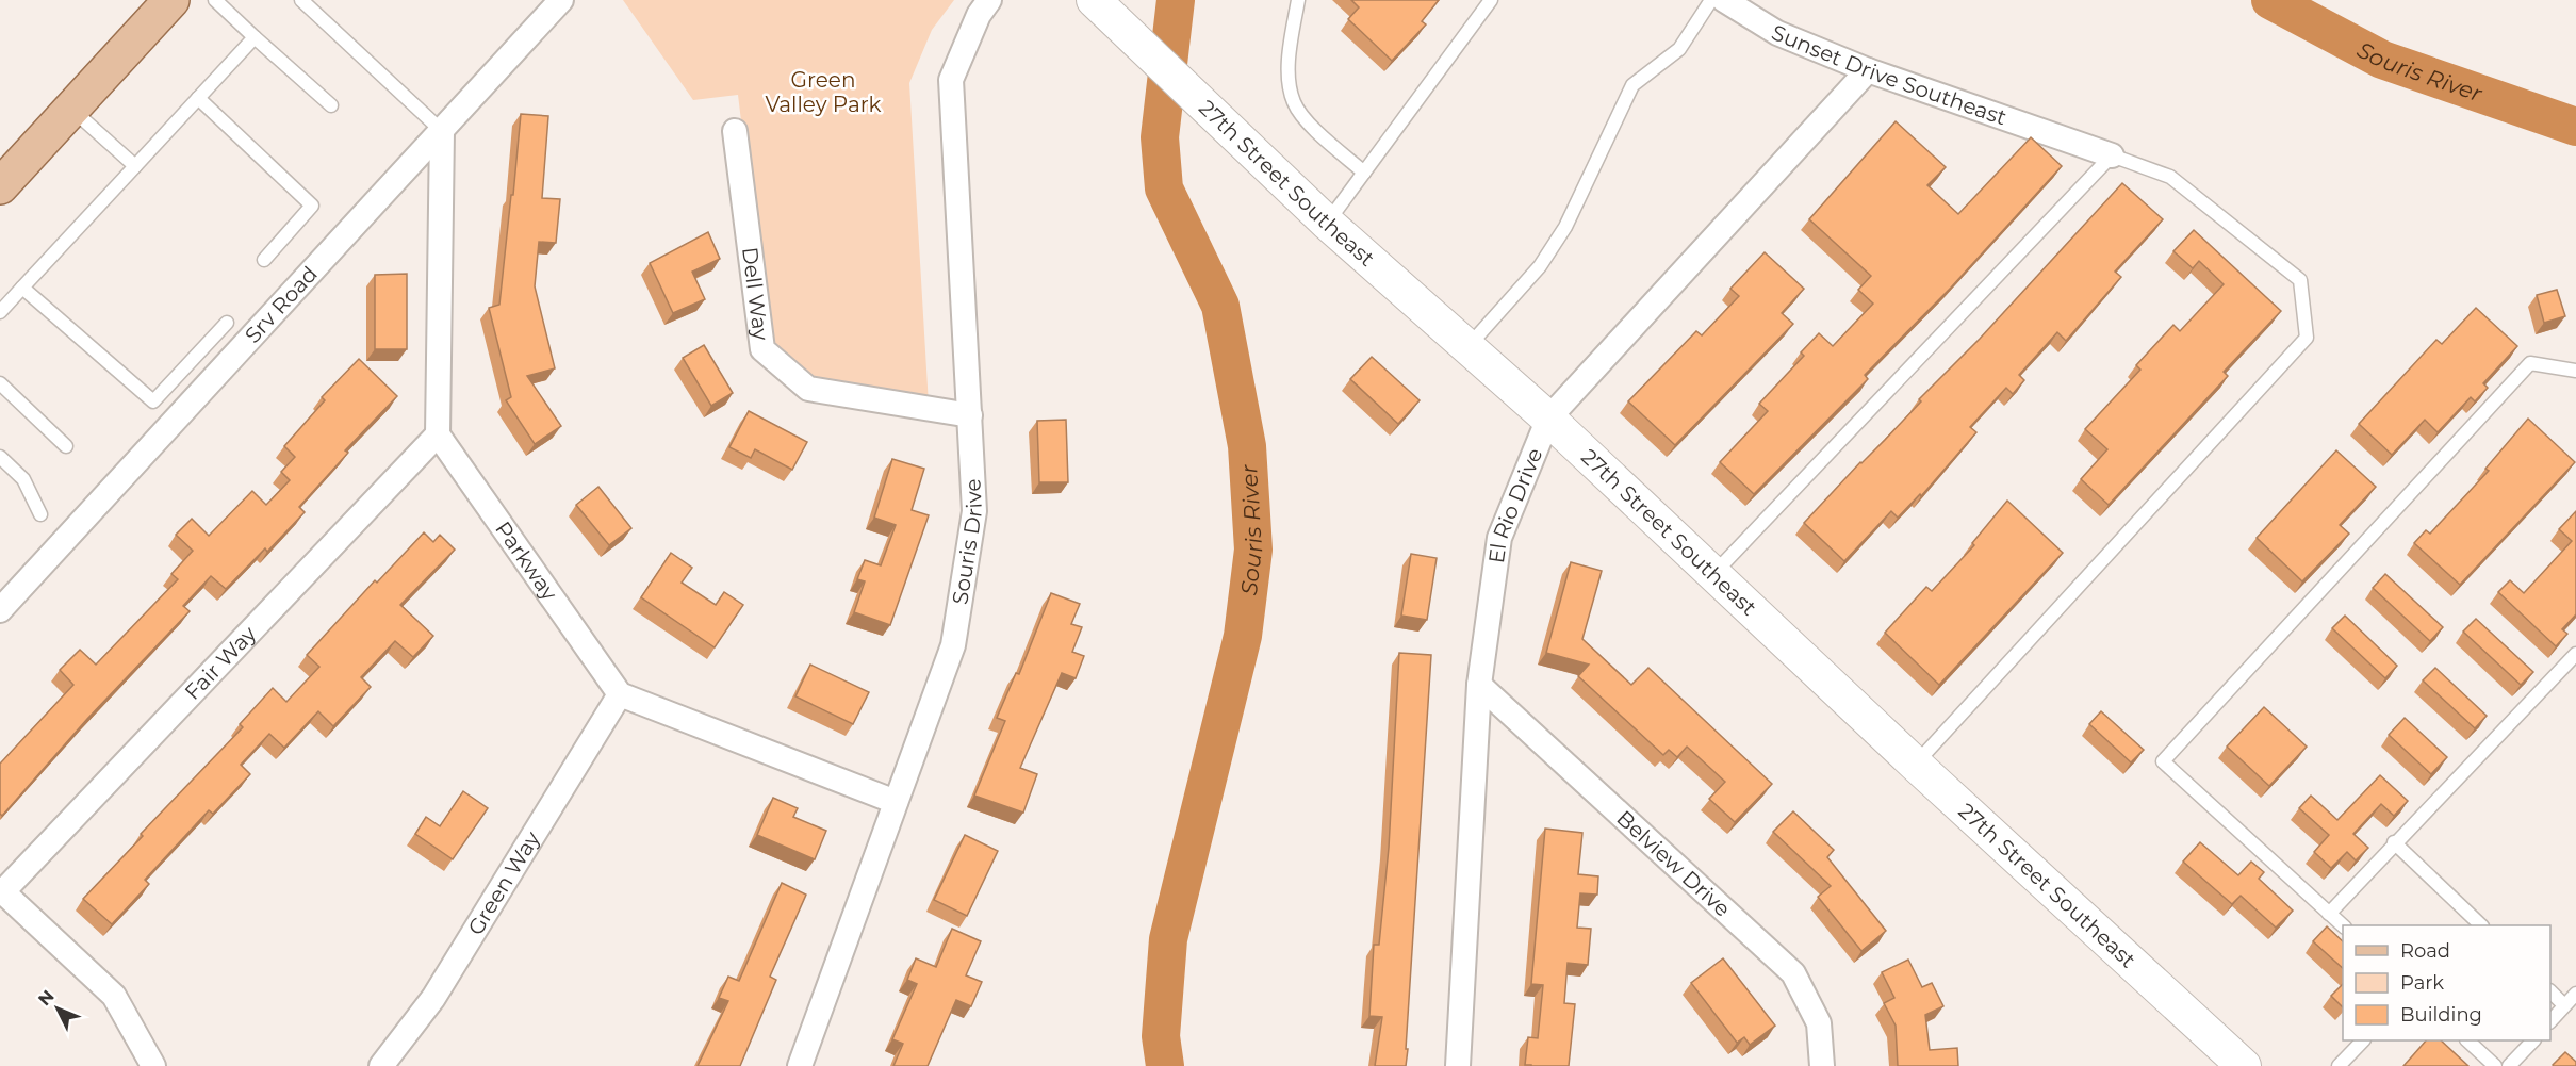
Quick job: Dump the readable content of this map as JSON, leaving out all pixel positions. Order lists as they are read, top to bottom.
{
  "streets": {
    "street": [
      "Sunset Drive Southeast",
      "27th Street Southeast",
      "Dell Way",
      "Srv Road",
      "El Rio Drive",
      "Souris Drive",
      "Parkway",
      "Fair Way",
      "Belview Drive",
      "Green Way"
    ]
  },
  "crossings": [
    ["Sunset Drive Southeast", "El Rio Drive"],
    ["27th Street Southeast", "El Rio Drive"],
    ["Dell Way", "Souris Drive"],
    ["El Rio Drive", "Belview Drive"],
    ["Parkway", "Fair Way"],
    ["Parkway", "Green Way"]
  ],
  "water": ["Souris River"],
  "parks": ["Green Valley Park"],
  "legend": ["Road", "Park", "Building"],
  "north": "top left"
}
